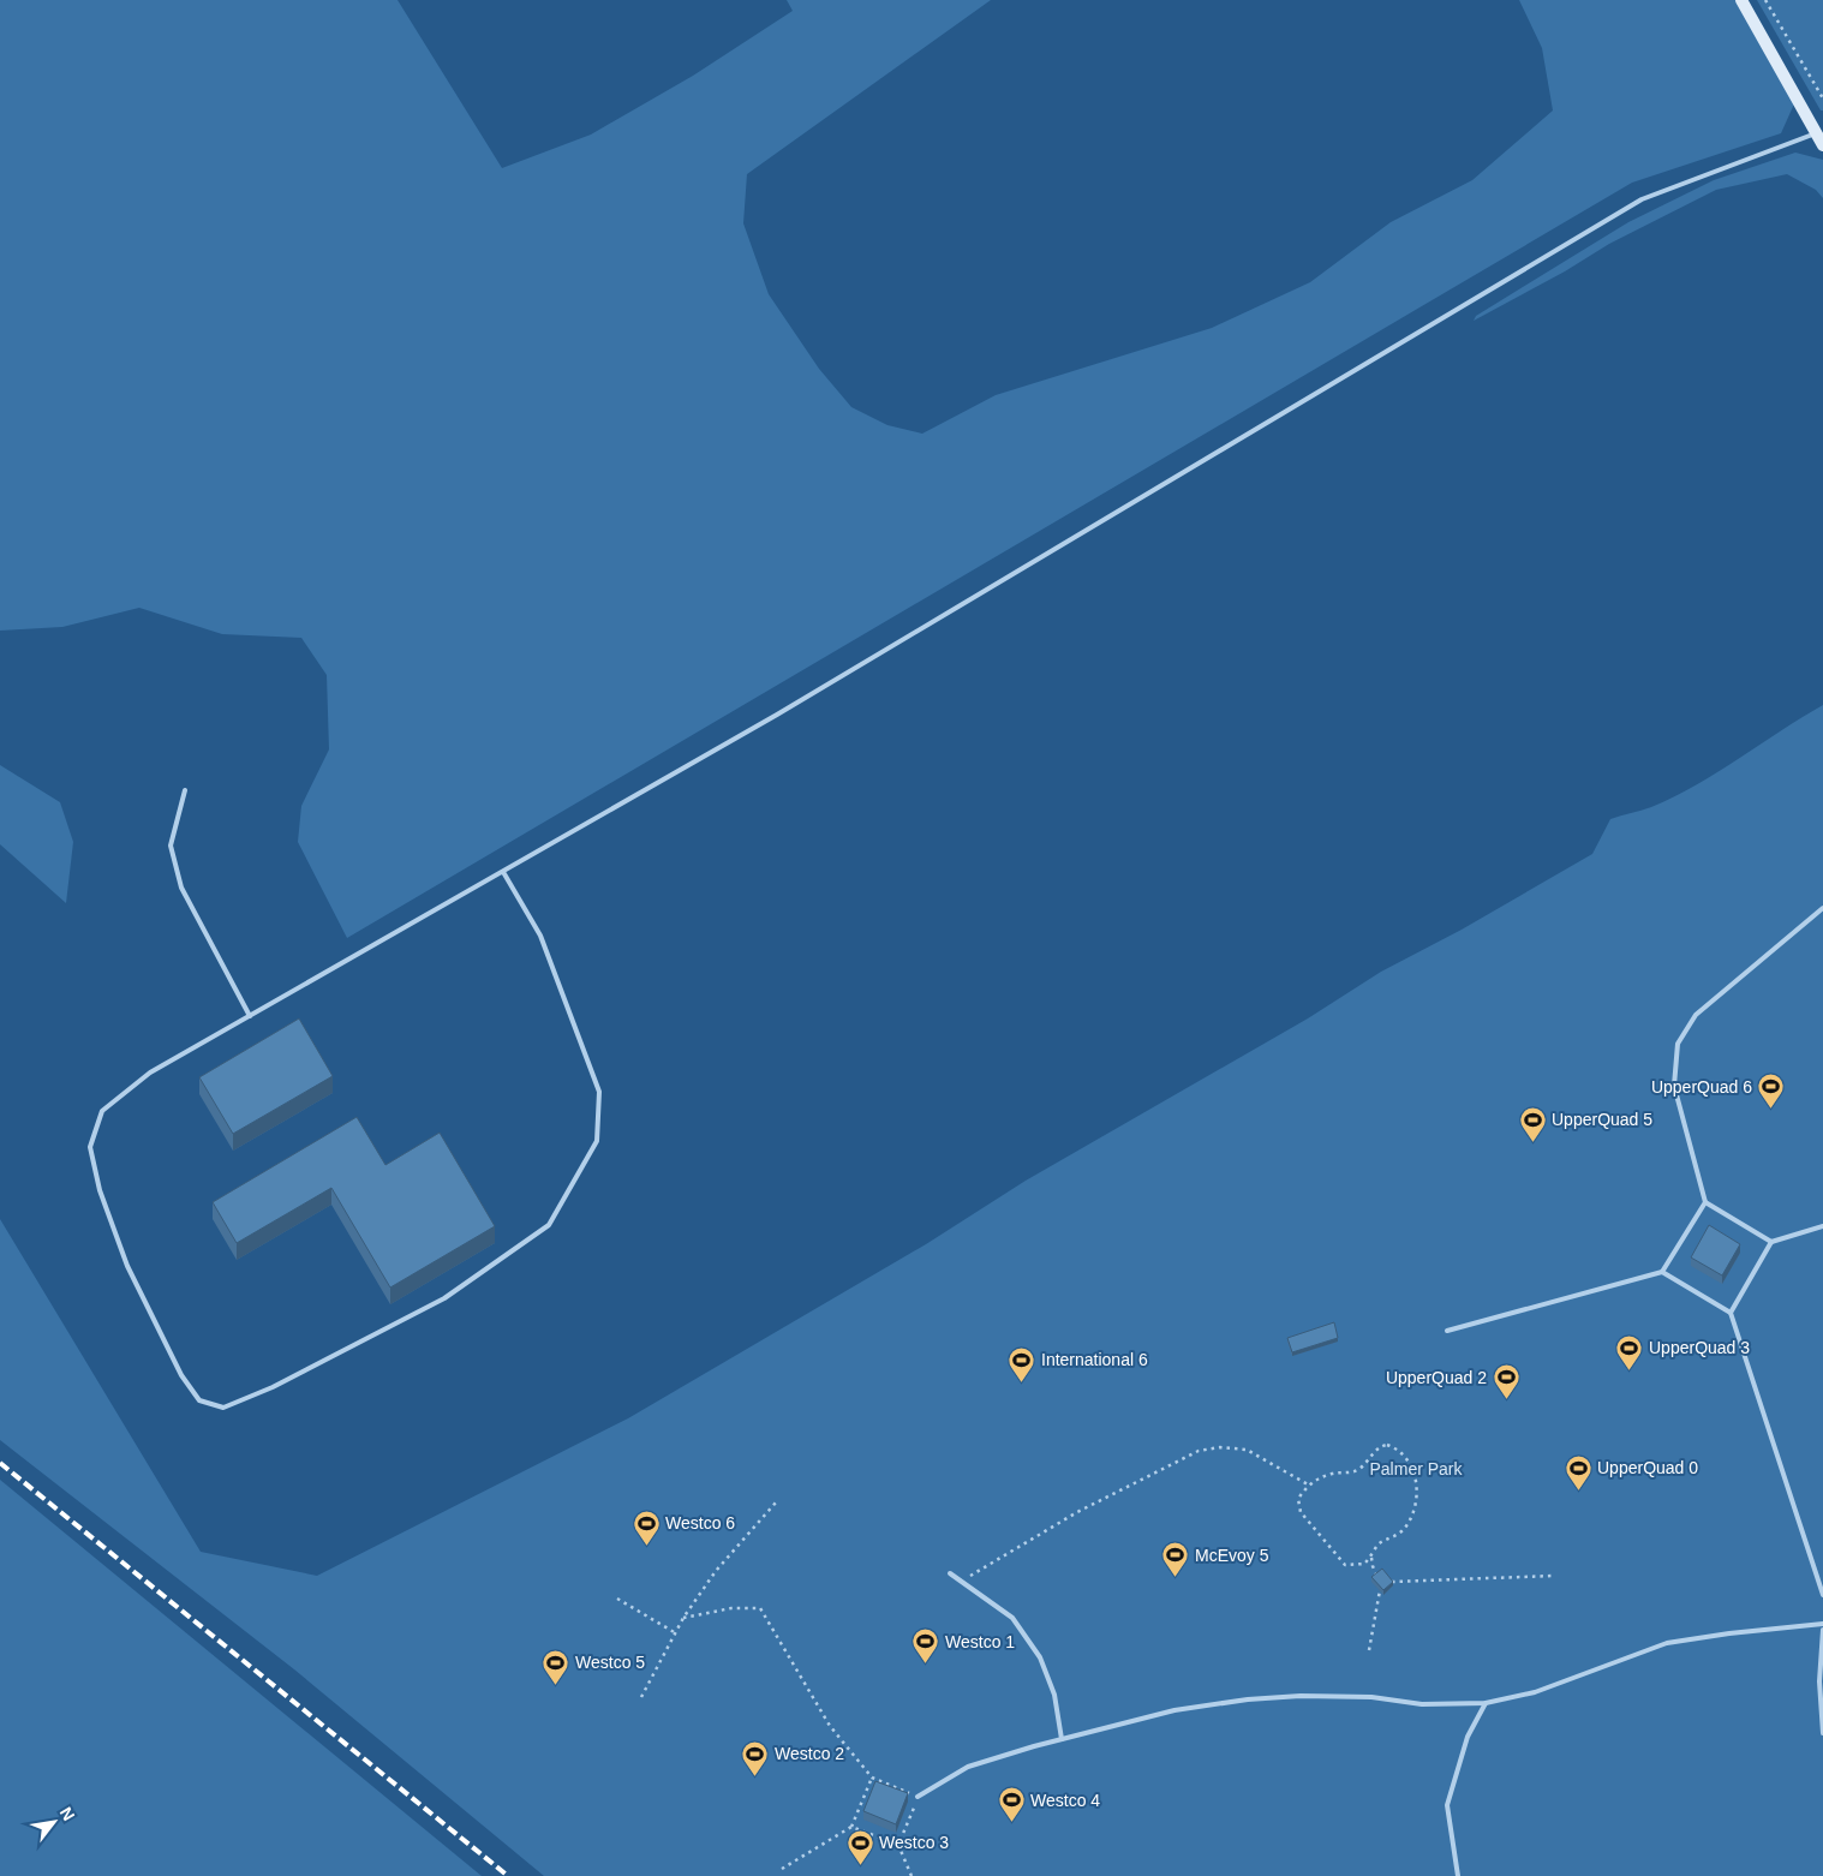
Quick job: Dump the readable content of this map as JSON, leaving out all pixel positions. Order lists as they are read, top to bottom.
{
  "parks": ["Palmer Park"],
  "places": {
    "sports": [
      "UpperQuad 6",
      "UpperQuad 5",
      "UpperQuad 3",
      "International 6",
      "UpperQuad 2",
      "UpperQuad 0",
      "Westco 6",
      "McEvoy 5",
      "Westco 1",
      "Westco 5",
      "Westco 2",
      "Westco 4",
      "Westco 3"
    ]
  },
  "north": "top right"
}
